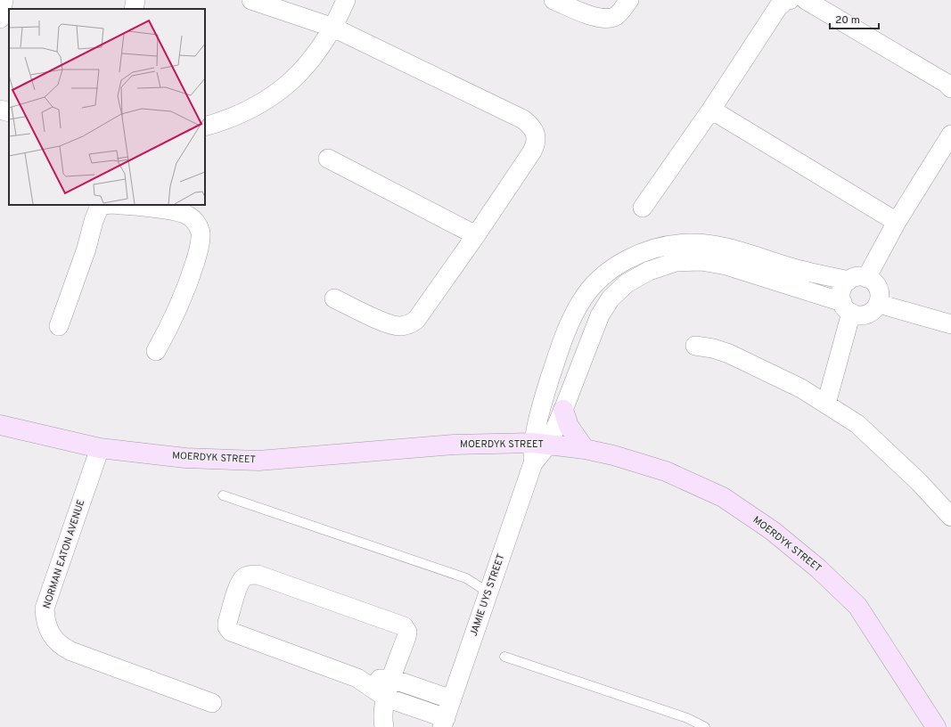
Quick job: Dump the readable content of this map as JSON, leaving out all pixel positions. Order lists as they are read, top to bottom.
{
  "streets": {
    "street": ["MOERDYK STREET", "NORMAN EATON AVENUE", "JAMIE UYS STREET"]
  },
  "crossings": [
    ["MOERDYK STREET", "NORMAN EATON AVENUE"],
    ["MOERDYK STREET", "JAMIE UYS STREET"]
  ],
  "scale_bar": "20 m"
}
